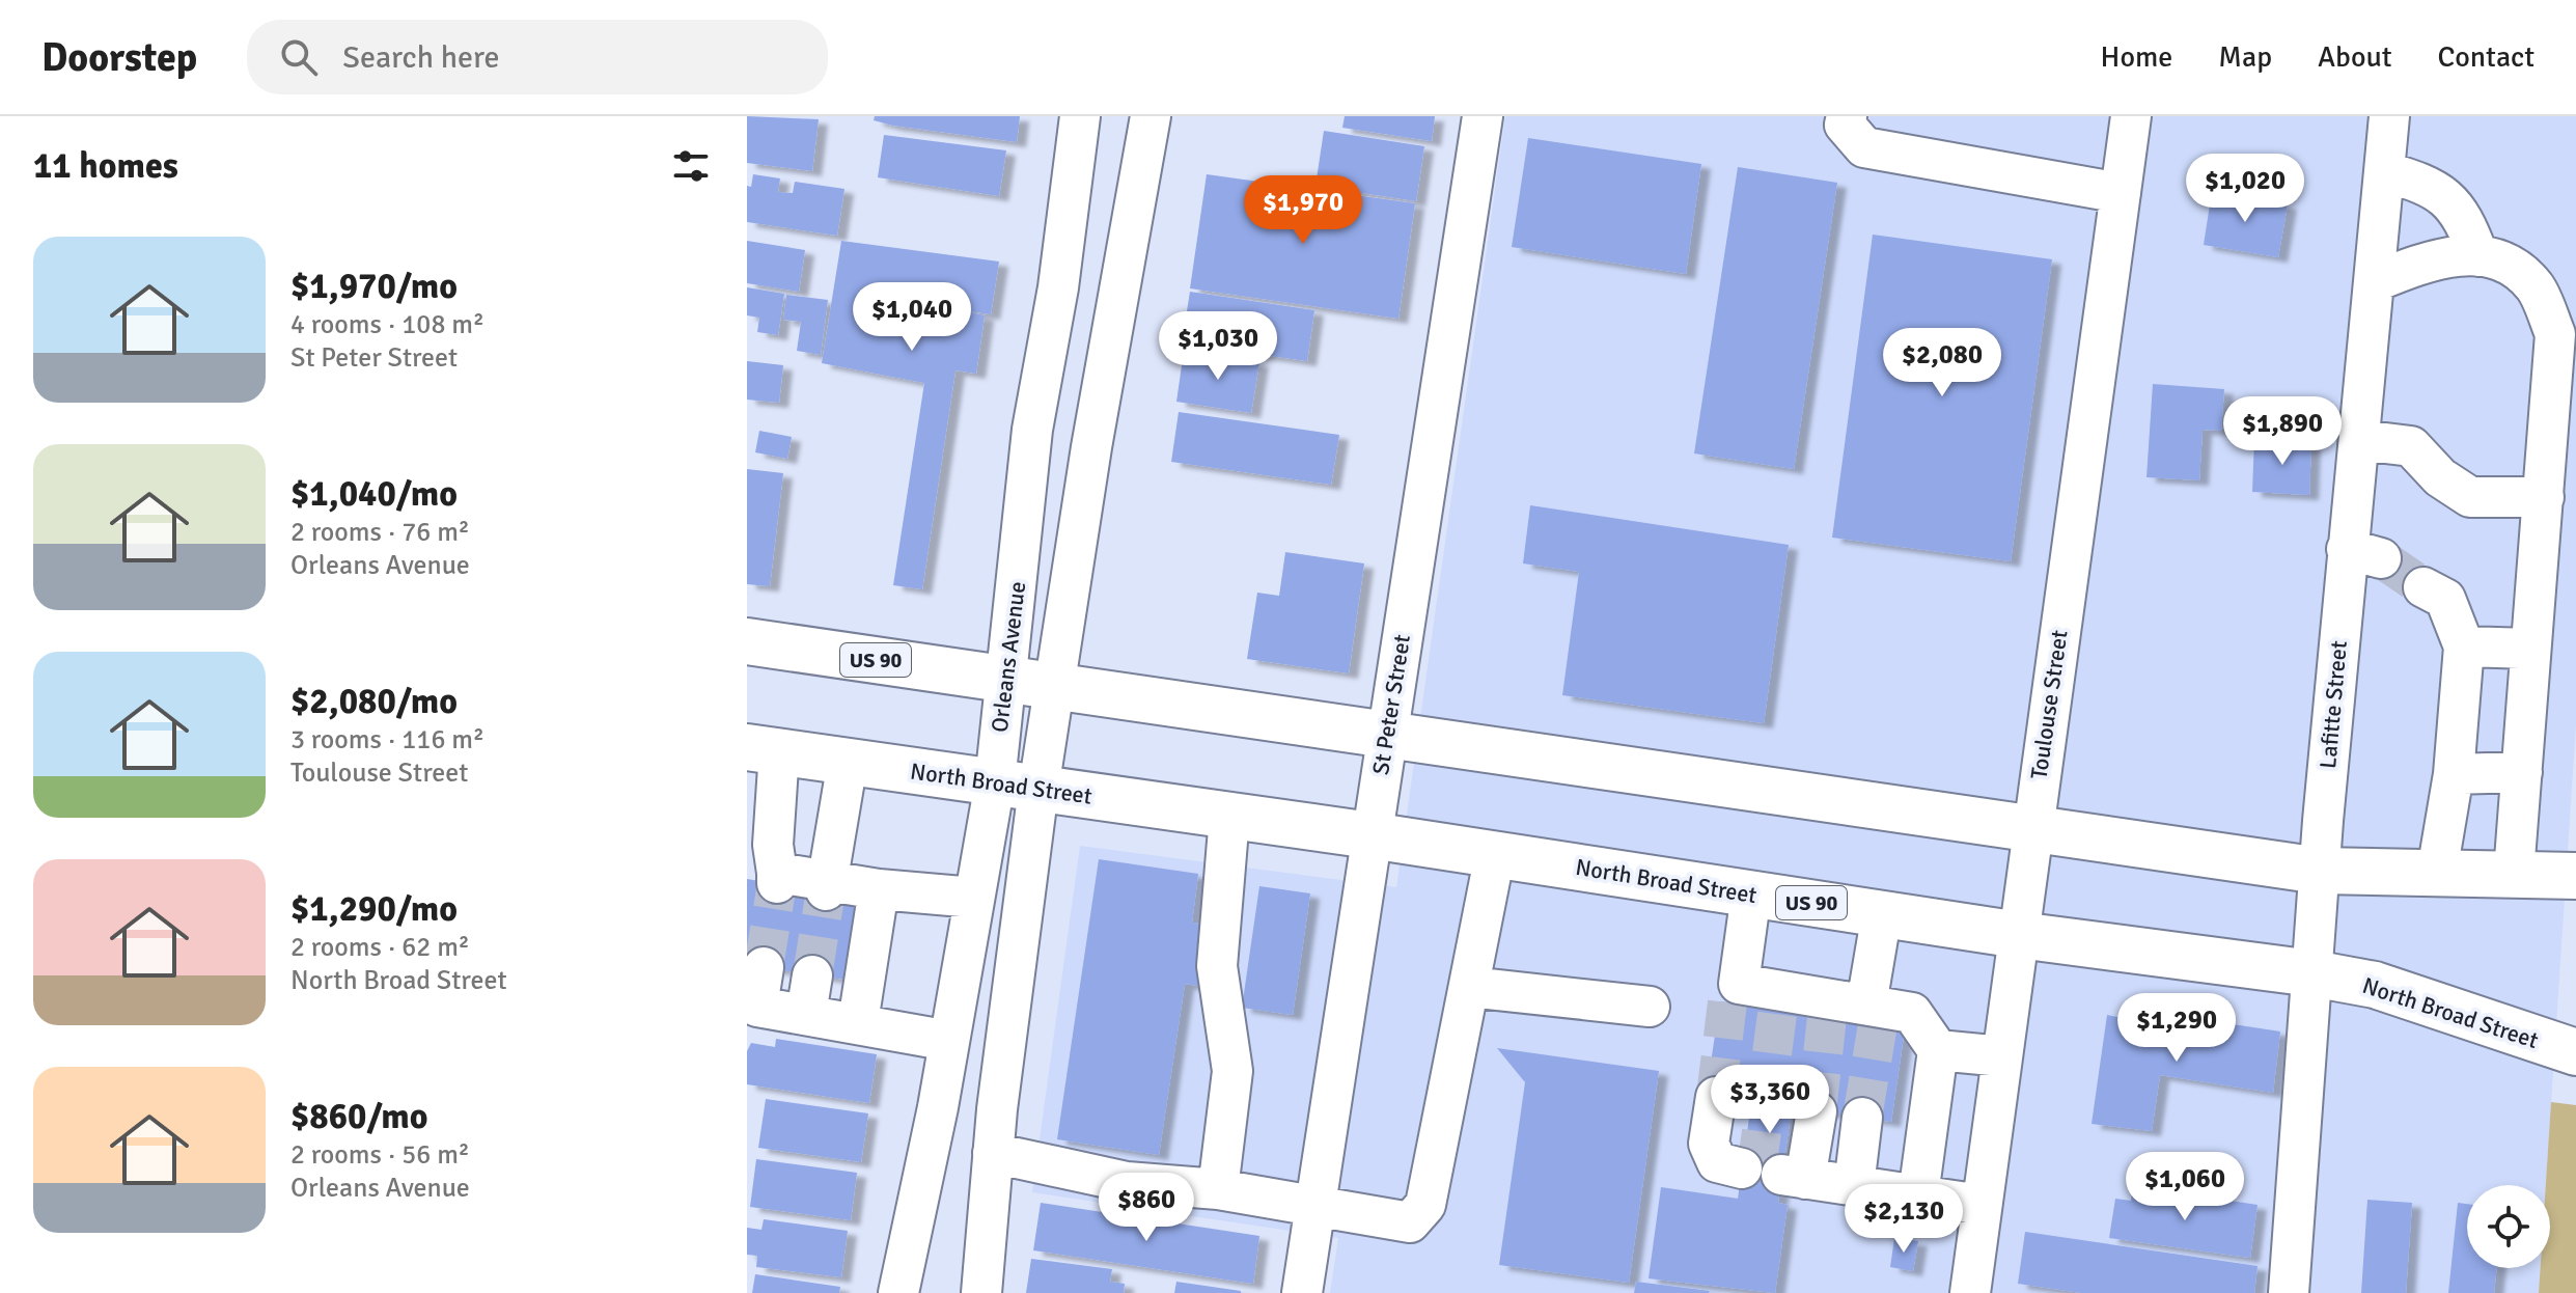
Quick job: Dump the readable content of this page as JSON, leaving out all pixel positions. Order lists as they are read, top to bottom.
{
  "streets": {
    "main road": ["US 90", "North Broad Street"],
    "street": [
      "Orleans Avenue",
      "St Peter Street",
      "Toulouse Street",
      "Lafitte Street"
    ]
  },
  "crossings": [
    ["Orleans Avenue", "US 90"],
    ["Orleans Avenue", "North Broad Street"],
    ["US 90", "St Peter Street"],
    ["US 90", "Toulouse Street"],
    ["US 90", "Lafitte Street"],
    ["St Peter Street", "North Broad Street"],
    ["Toulouse Street", "North Broad Street"],
    ["Lafitte Street", "North Broad Street"]
  ],
  "page": {
    "header": "Doorstep",
    "search": "Search here",
    "nav": [
      "Home",
      "Map",
      "About",
      "Contact"
    ],
    "heading": "11 homes",
    "price": [
      "$1,020",
      "$1,970",
      "$1,040",
      "$1,030",
      "$2,080",
      "$1,890",
      "$1,290",
      "$3,360",
      "$1,060",
      "$860",
      "$2,130"
    ],
    "list": [
      {
        "name": "$1,970/mo",
        "note": "4 rooms · 108 m² · St Peter Street"
      },
      {
        "name": "$1,040/mo",
        "note": "2 rooms · 76 m² · Orleans Avenue"
      },
      {
        "name": "$2,080/mo",
        "note": "3 rooms · 116 m² · Toulouse Street"
      },
      {
        "name": "$1,290/mo",
        "note": "2 rooms · 62 m² · North Broad Street"
      },
      {
        "name": "$860/mo",
        "note": "2 rooms · 56 m² · Orleans Avenue"
      }
    ]
  }
}
